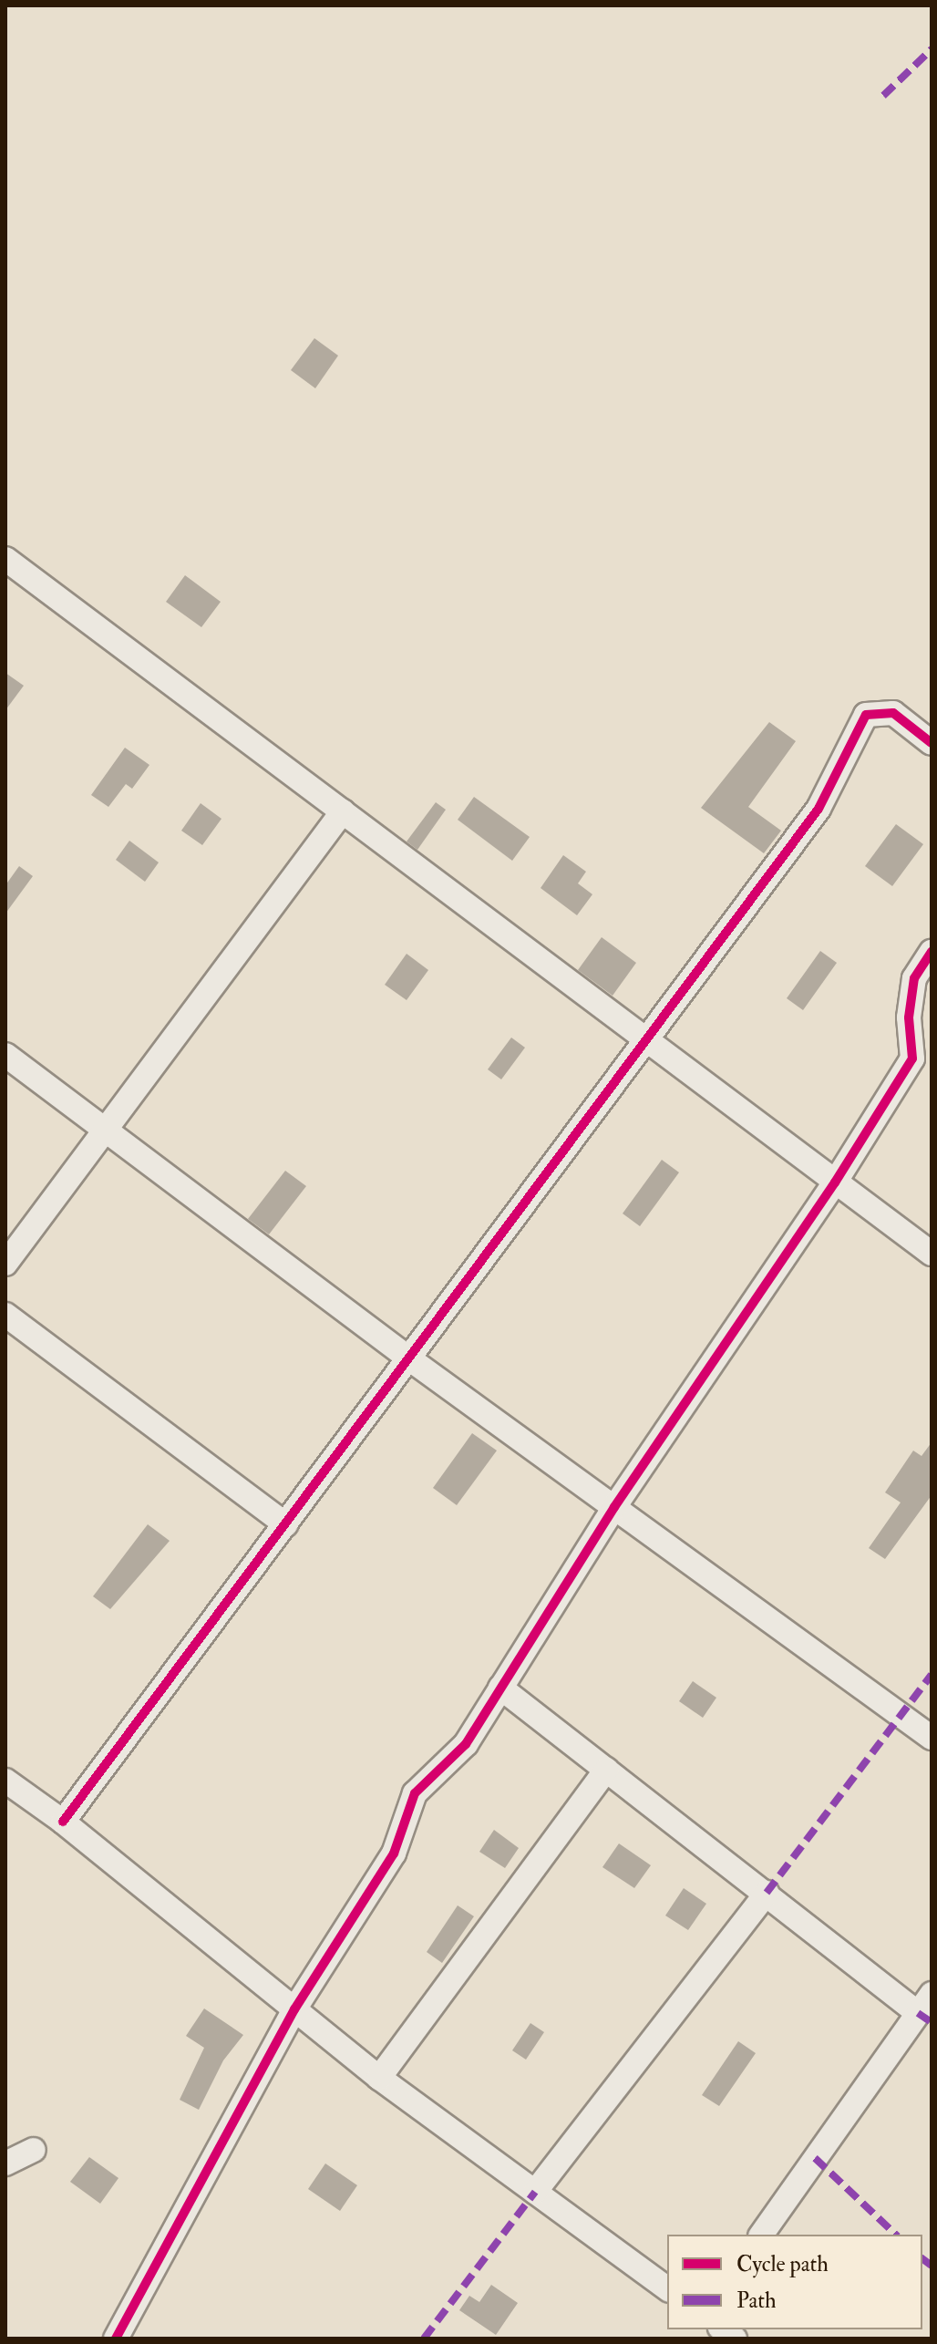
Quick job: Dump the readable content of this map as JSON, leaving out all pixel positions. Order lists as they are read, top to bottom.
{
  "legend": ["Cycle path", "Path"]
}
